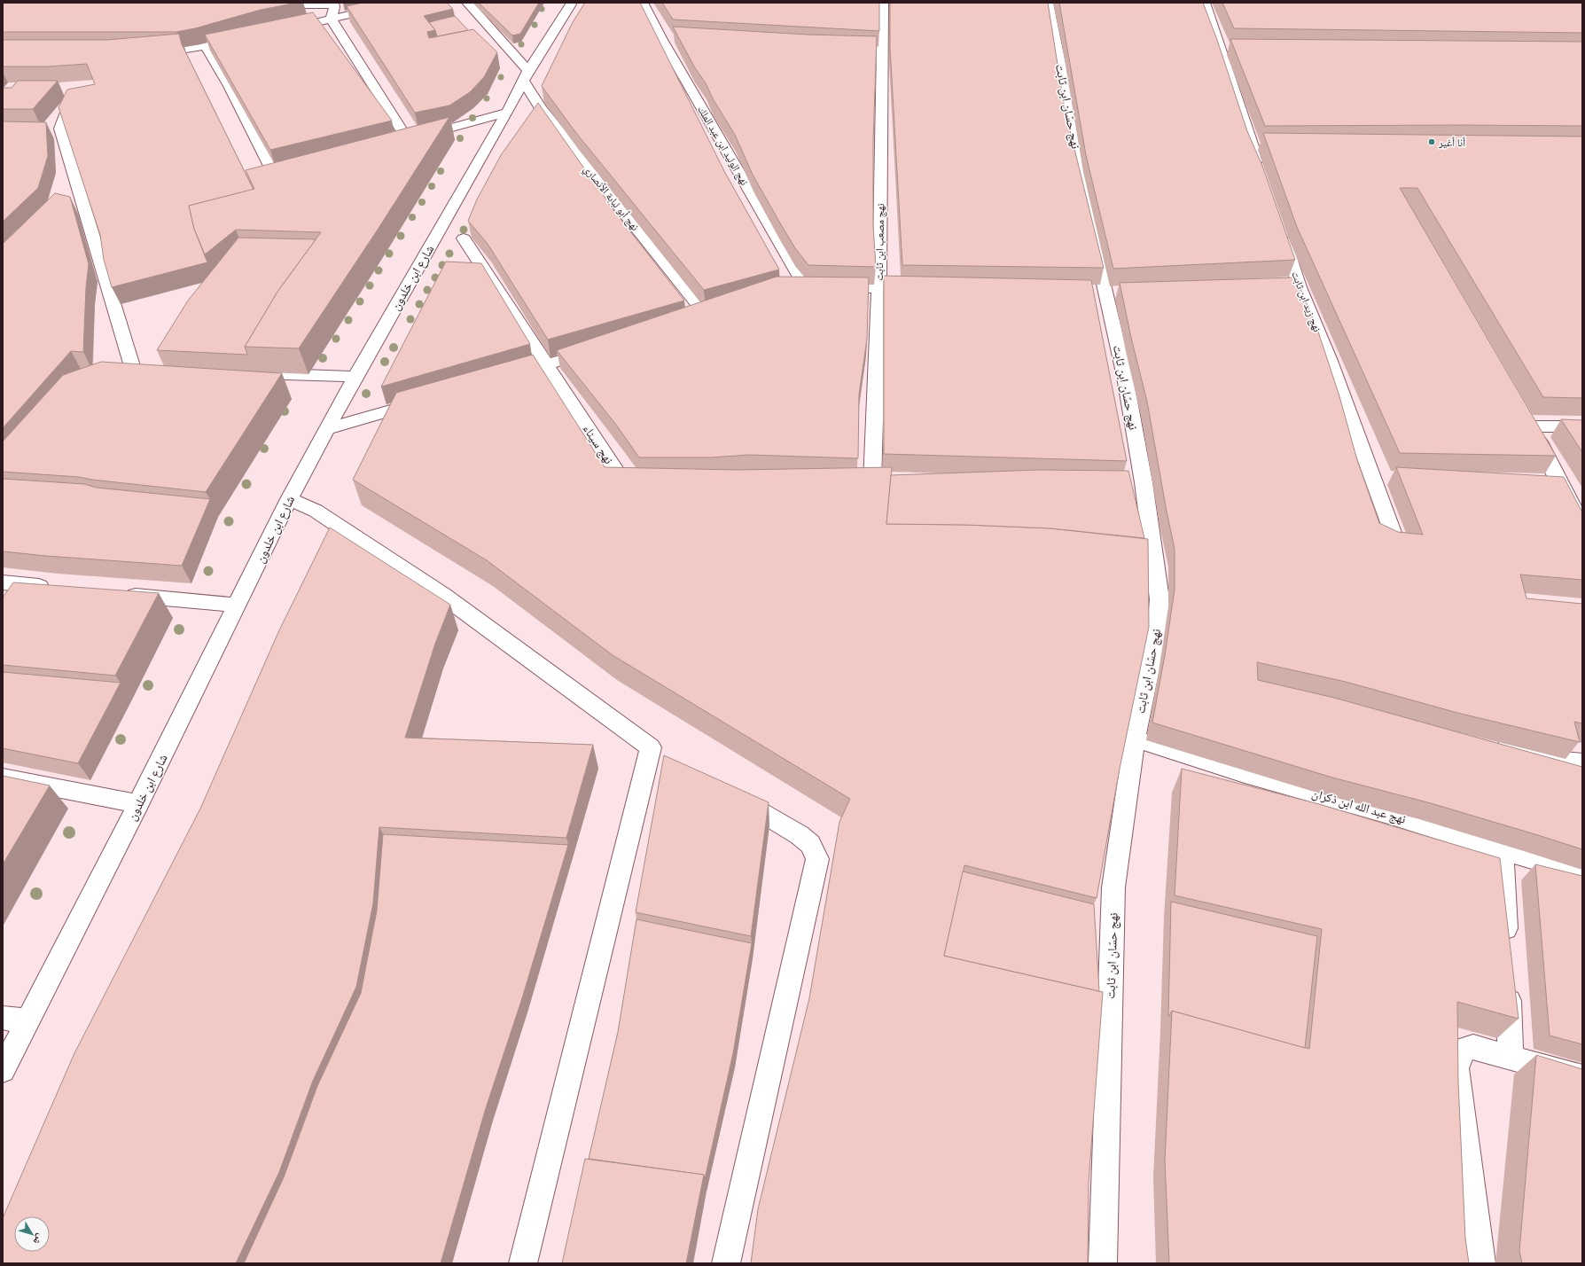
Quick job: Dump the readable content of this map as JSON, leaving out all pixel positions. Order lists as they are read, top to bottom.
{
  "streets": {
    "street": [
      "نهج حسّان ابن ثابت",
      "نهج الوليد ابن عبد الملك",
      "نهج أبو لبابة الأنصاري",
      "نهج مصعب ابن ثابت",
      "شارع ابن خلدون",
      "نهج زيد ابن ثابت",
      "نهج سيناء",
      "نهج عبد الله ابن ذكران"
    ]
  },
  "crossings": [
    ["نهج حسّان ابن ثابت", "نهج عبد الله ابن ذكران"],
    ["نهج الوليد ابن عبد الملك", "نهج مصعب ابن ثابت"],
    ["نهج أبو لبابة الأنصاري", "شارع ابن خلدون"]
  ],
  "places": ["أنا أغير"],
  "north": "bottom right"
}
